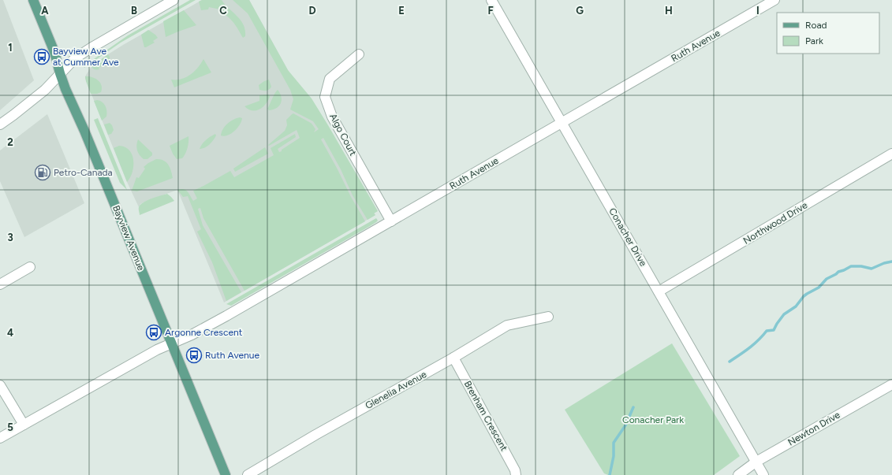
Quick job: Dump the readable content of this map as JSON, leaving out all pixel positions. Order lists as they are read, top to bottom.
{
  "streets": {
    "main road": ["Bayview Avenue"],
    "street": [
      "Ruth Avenue",
      "Algo Court",
      "Northwood Drive",
      "Conacher Drive",
      "Glenelia Avenue",
      "Brenham Crescent",
      "Newton Drive"
    ]
  },
  "crossings": [
    ["Ruth Avenue", "Algo Court"],
    ["Ruth Avenue", "Conacher Drive"],
    ["Ruth Avenue", "Bayview Avenue"],
    ["Northwood Drive", "Conacher Drive"],
    ["Conacher Drive", "Newton Drive"],
    ["Glenelia Avenue", "Brenham Crescent"]
  ],
  "parks": ["Conacher Park"],
  "places": {
    "bus stop": ["Bayview Ave at Cummer Ave", "Argonne Crescent", "Ruth Avenue"],
    "fuel station": ["Petro-Canada"]
  },
  "legend": ["Road", "Park"],
  "grid": {
    "columns": [
      "A",
      "B",
      "C",
      "D",
      "E",
      "F",
      "G",
      "H",
      "I"
    ],
    "rows": [
      "1",
      "2",
      "3",
      "4",
      "5"
    ]
  }
}
